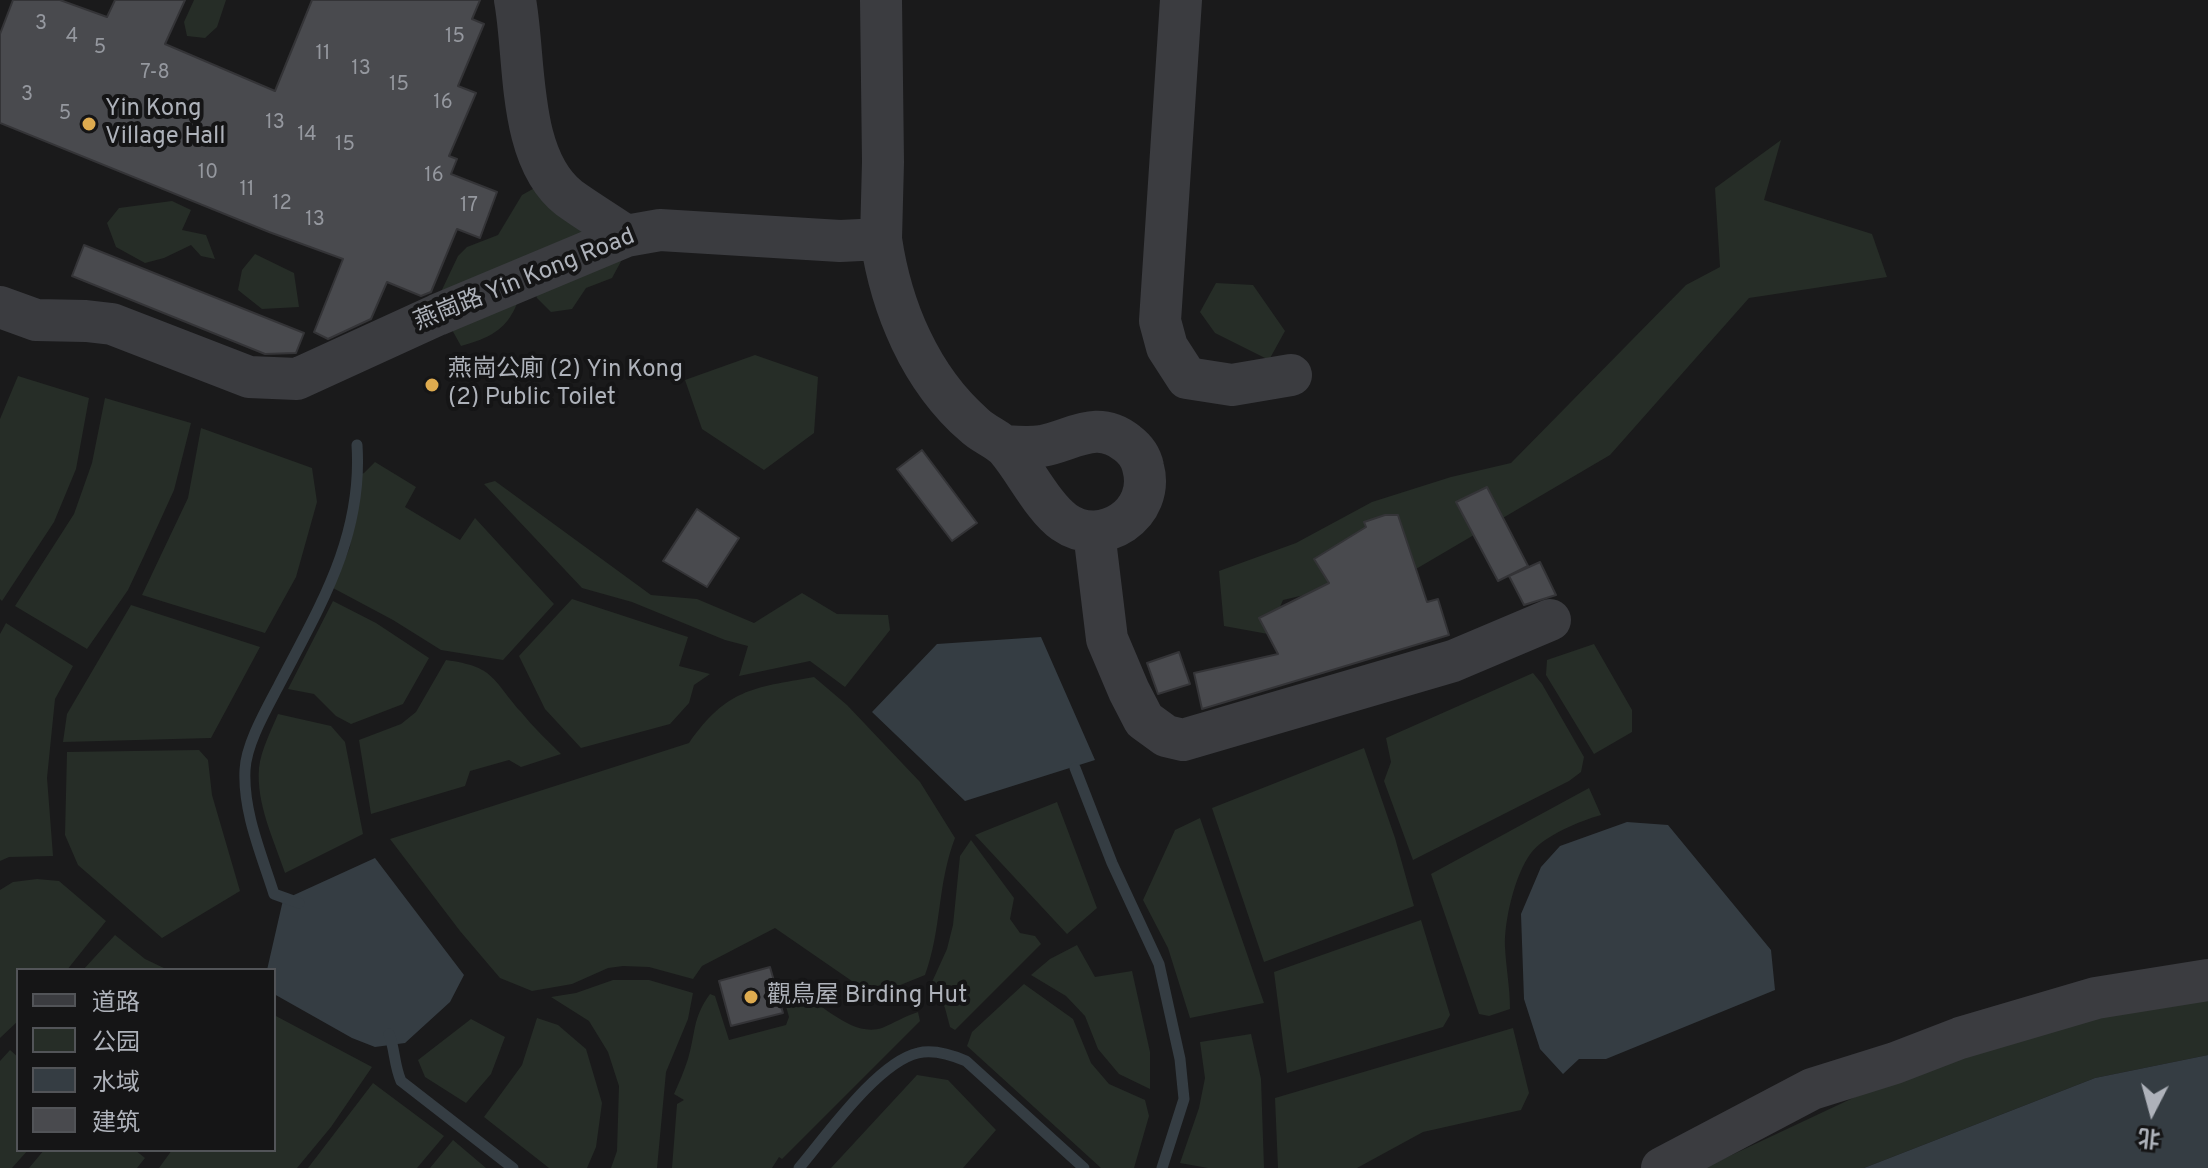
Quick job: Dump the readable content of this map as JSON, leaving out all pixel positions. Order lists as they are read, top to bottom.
{
  "streets": {
    "street": ["燕崗路 Yin Kong Road"]
  },
  "places": ["Yin Kong Village Hall", "燕崗公廁 (2) Yin Kong (2) Public Toilet", "觀鳥屋 Birding Hut"],
  "house_numbers": [
    "3",
    "4",
    "15",
    "5",
    "11",
    "13",
    "7-8",
    "15",
    "3",
    "16",
    "5",
    "13",
    "14",
    "15",
    "10",
    "16",
    "11",
    "12",
    "17",
    "13"
  ],
  "legend": [
    "道路",
    "公园",
    "水域",
    "建筑"
  ],
  "north": "bottom"
}
